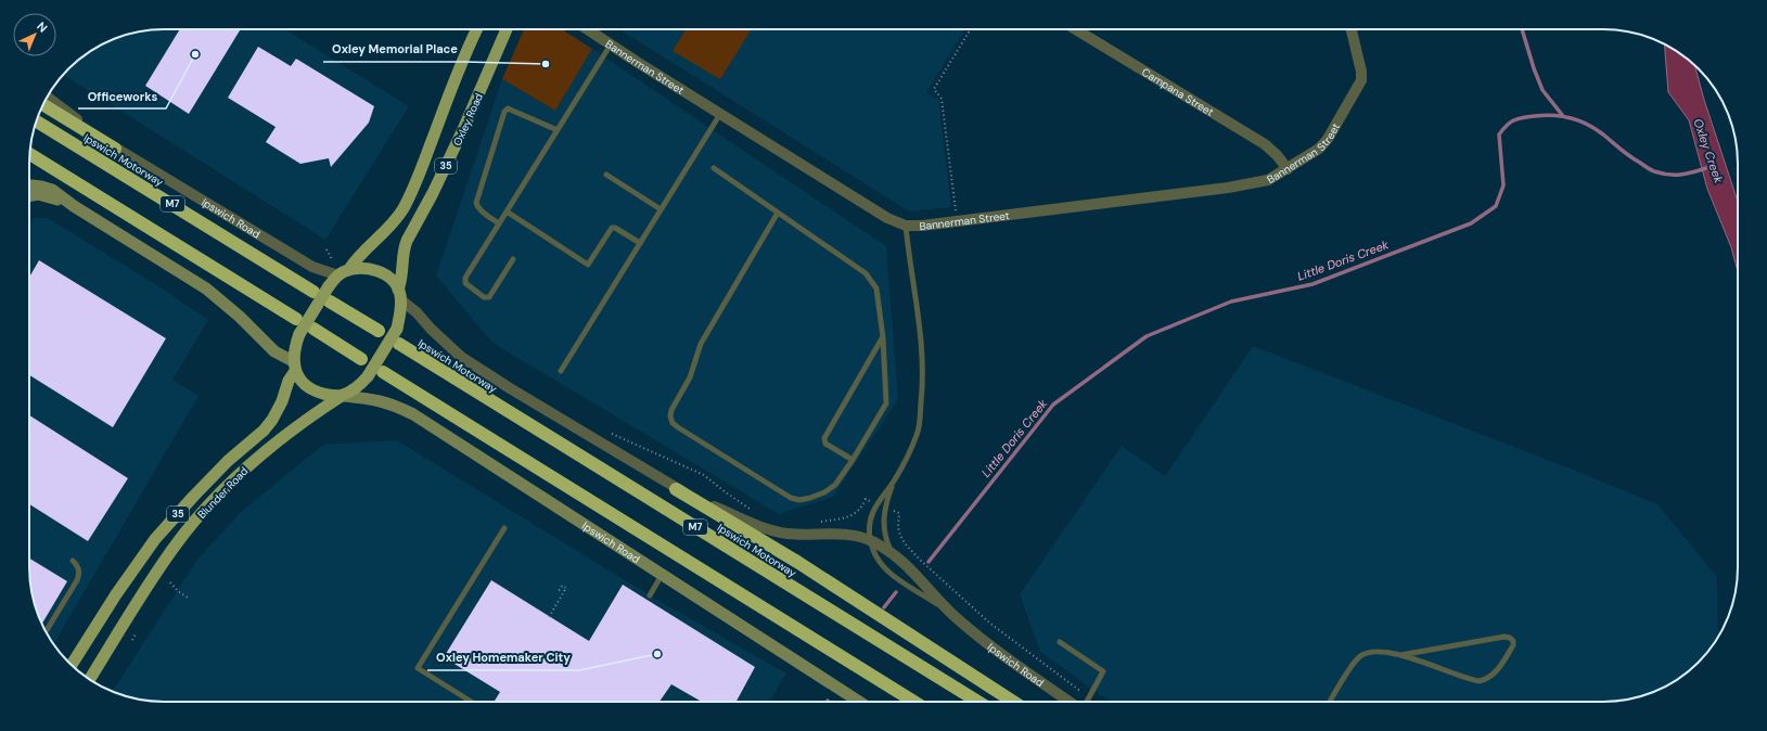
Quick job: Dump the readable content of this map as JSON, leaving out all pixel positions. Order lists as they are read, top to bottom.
{
  "streets": {
    "highway": ["Ipswich Motorway", "M7"],
    "main road": [
      "Oxley Road",
      "35",
      "Ipswich Road",
      "Blunder Road"
    ],
    "street": ["Bannerman Street", "Campana Street"]
  },
  "crossings": [
    ["Bannerman Street", "Campana Street"],
    ["Oxley Road", "35"],
    ["Oxley Road", "Ipswich Road"],
    ["Oxley Road", "Blunder Road"],
    ["35", "Ipswich Road"],
    ["35", "Blunder Road"],
    ["Ipswich Road", "Blunder Road"]
  ],
  "water": ["Oxley Creek", "Little Doris Creek"],
  "places": ["Officeworks", "Oxley Memorial Place", "Oxley Homemaker City"],
  "north": "top right"
}
